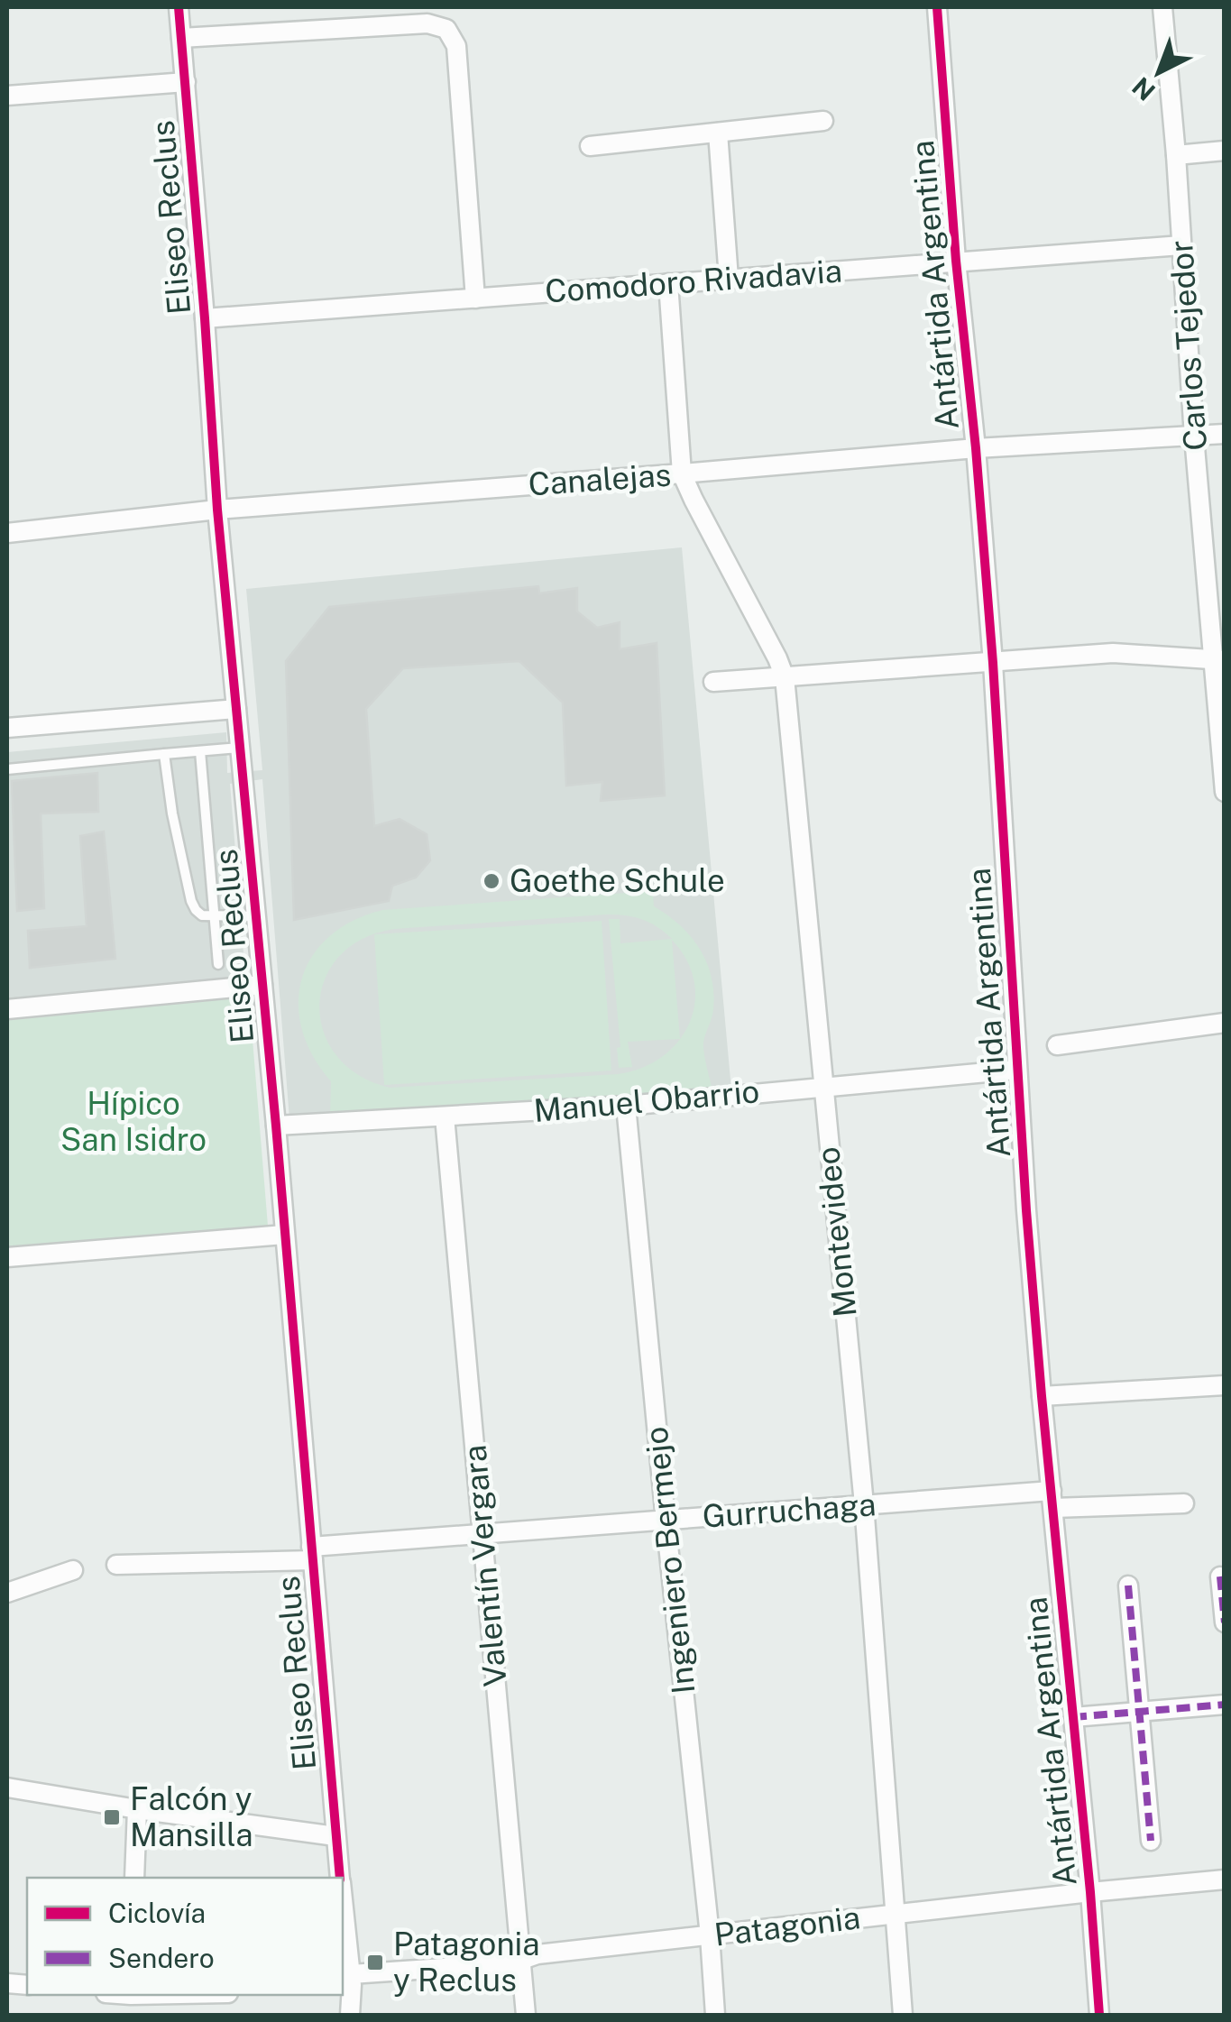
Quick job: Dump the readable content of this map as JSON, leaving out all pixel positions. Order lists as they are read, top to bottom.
{
  "streets": {
    "street": [
      "Eliseo Reclus",
      "Comodoro Rivadavia",
      "Antártida Argentina",
      "Carlos Tejedor",
      "Canalejas",
      "Manuel Obarrio",
      "Montevideo",
      "Gurruchaga",
      "Ingeniero Bermejo",
      "Valentín Vergara",
      "Patagonia"
    ]
  },
  "crossings": [
    ["Eliseo Reclus", "Comodoro Rivadavia"],
    ["Eliseo Reclus", "Canalejas"],
    ["Eliseo Reclus", "Manuel Obarrio"],
    ["Eliseo Reclus", "Gurruchaga"],
    ["Eliseo Reclus", "Patagonia"],
    ["Comodoro Rivadavia", "Antártida Argentina"],
    ["Comodoro Rivadavia", "Carlos Tejedor"],
    ["Antártida Argentina", "Canalejas"],
    ["Antártida Argentina", "Manuel Obarrio"],
    ["Antártida Argentina", "Gurruchaga"],
    ["Antártida Argentina", "Patagonia"],
    ["Carlos Tejedor", "Canalejas"],
    ["Canalejas", "Montevideo"],
    ["Manuel Obarrio", "Montevideo"],
    ["Manuel Obarrio", "Ingeniero Bermejo"],
    ["Manuel Obarrio", "Valentín Vergara"],
    ["Montevideo", "Gurruchaga"],
    ["Montevideo", "Patagonia"],
    ["Gurruchaga", "Ingeniero Bermejo"],
    ["Gurruchaga", "Valentín Vergara"],
    ["Ingeniero Bermejo", "Patagonia"],
    ["Valentín Vergara", "Patagonia"]
  ],
  "parks": ["Hípico San Isidro"],
  "places": {
    "other": ["Goethe Schule"],
    "transit": ["Falcón y Mansilla", "Patagonia y Reclus"]
  },
  "legend": ["Ciclovía", "Sendero"],
  "north": "bottom left"
}
